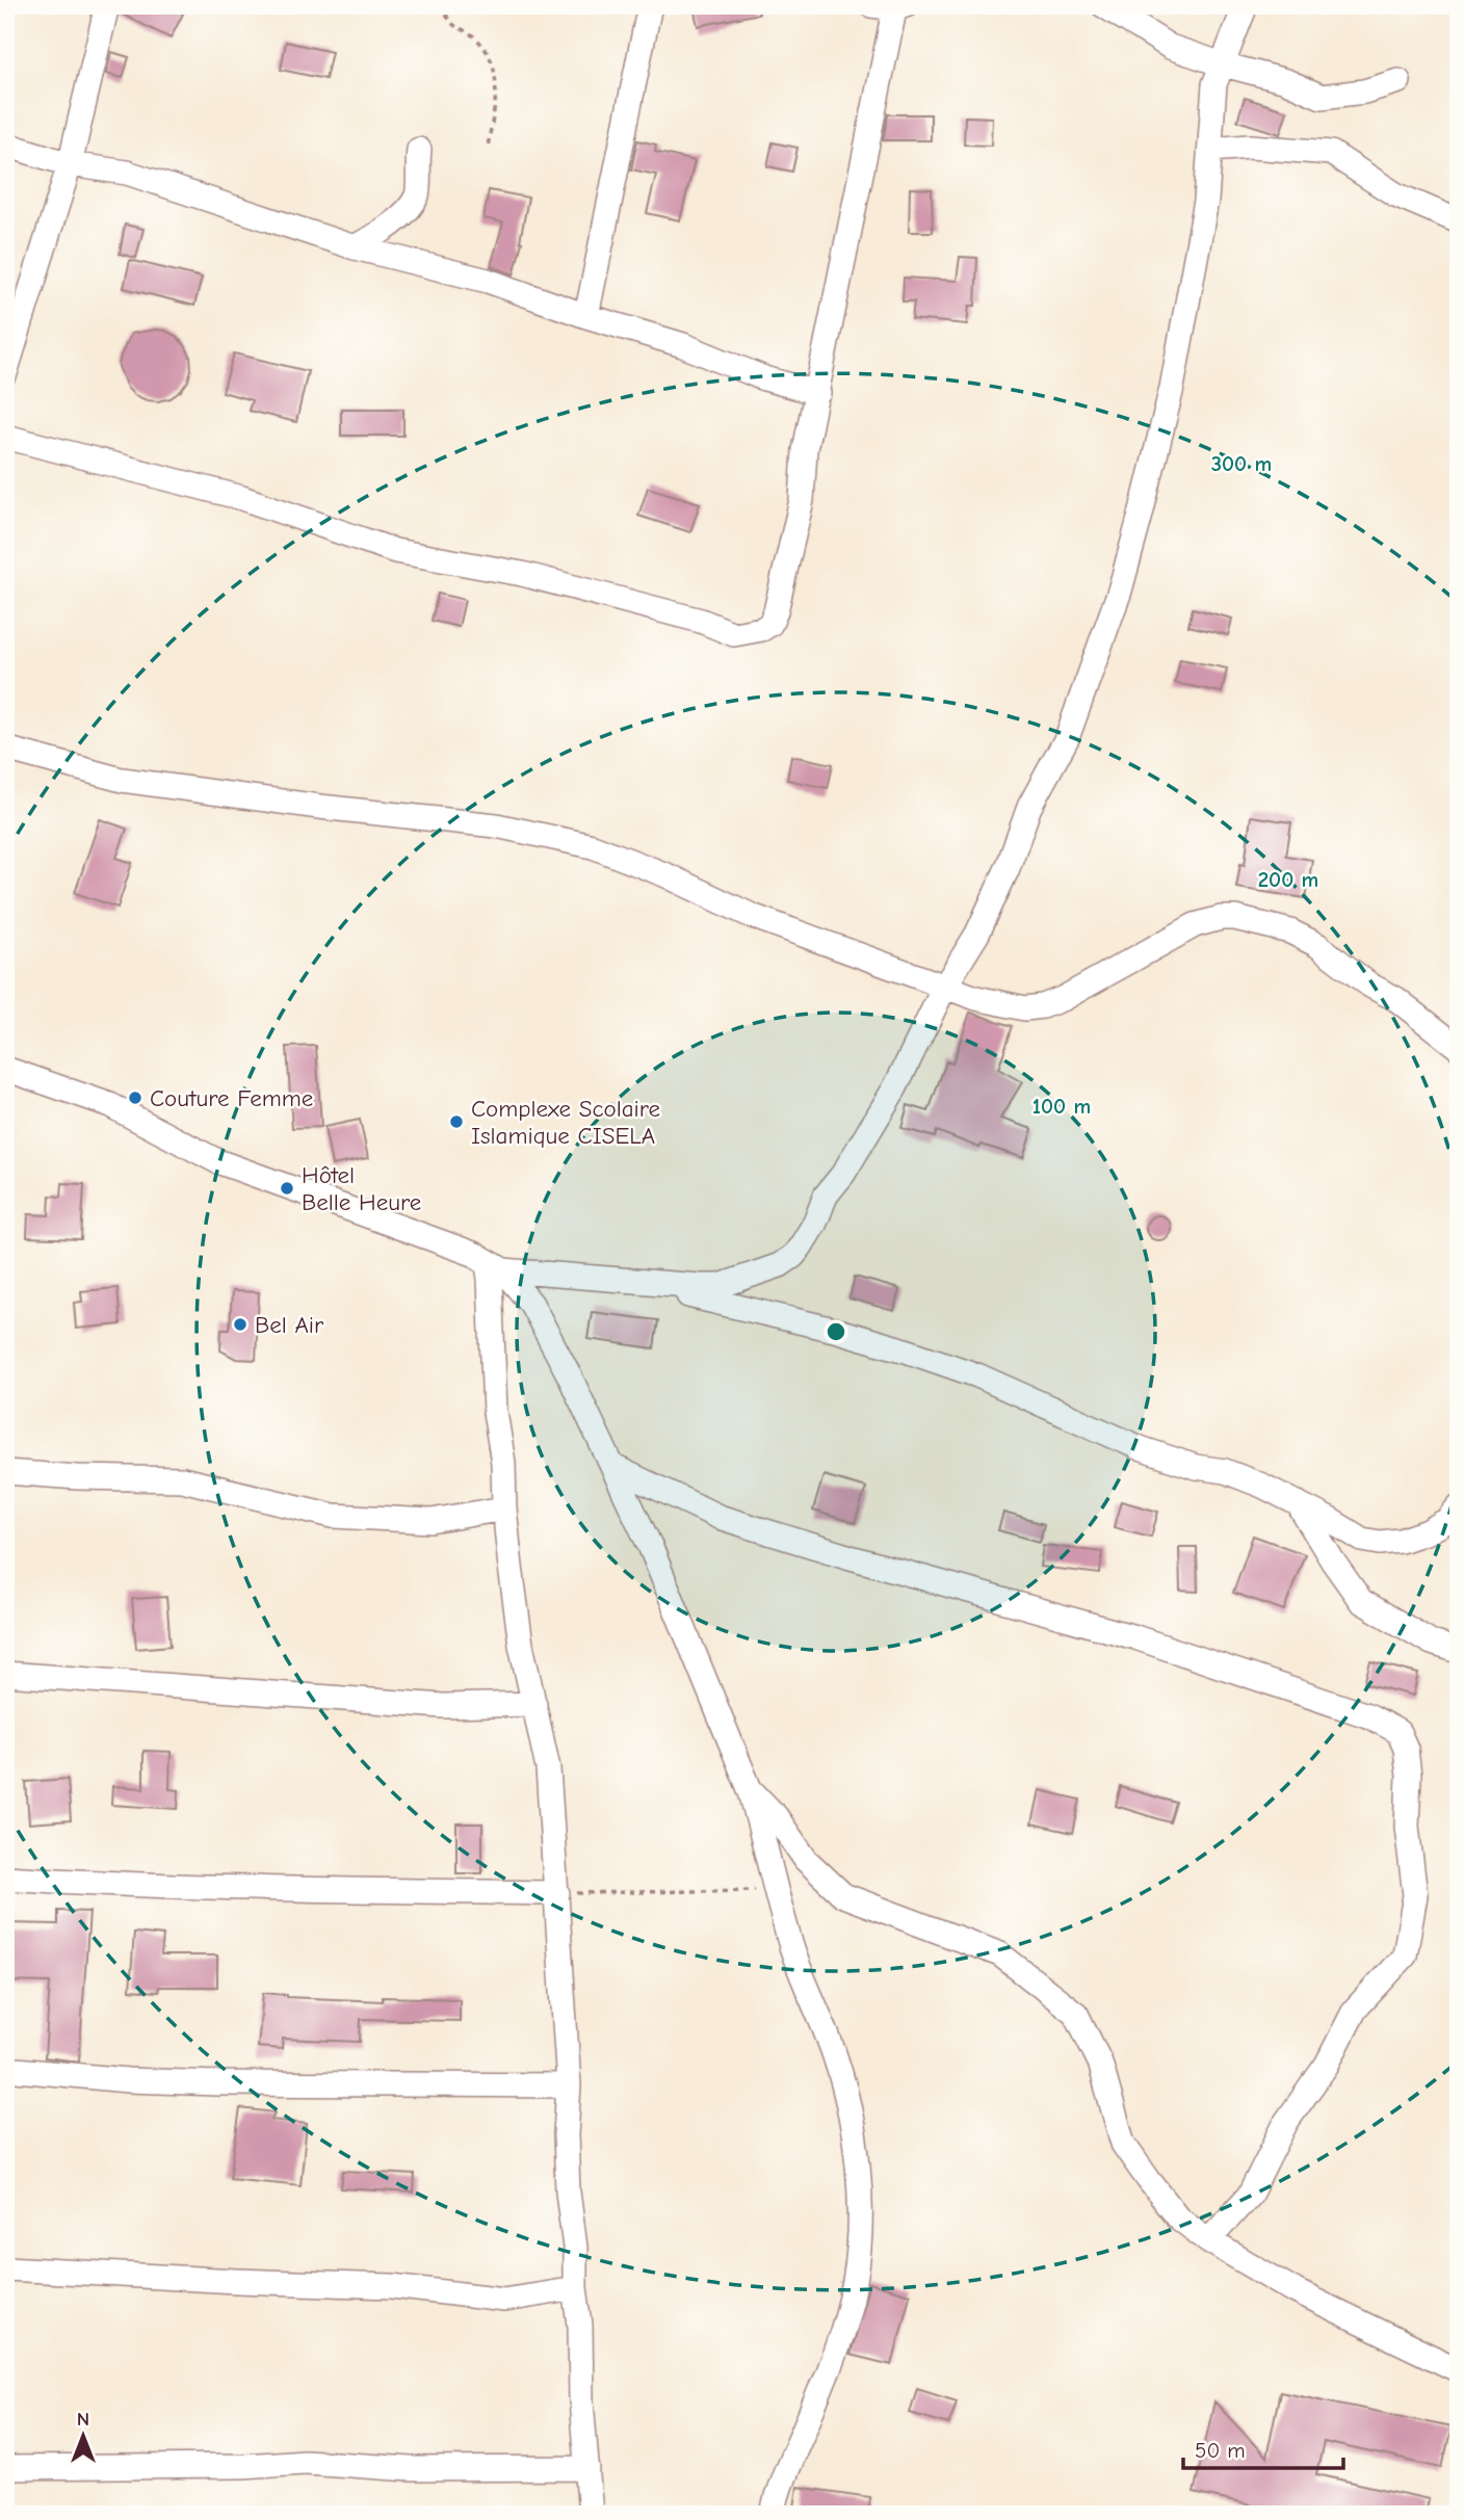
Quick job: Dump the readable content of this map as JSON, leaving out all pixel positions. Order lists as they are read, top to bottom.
{
  "places": [
    "Couture Femme",
    "Complexe Scolaire Islamique CISELA",
    "Hôtel Belle Heure",
    "Bel Air"
  ],
  "scale_bar": "50 m",
  "north": "top",
  "rings": ["300 m", "200 m", "100 m"]
}
